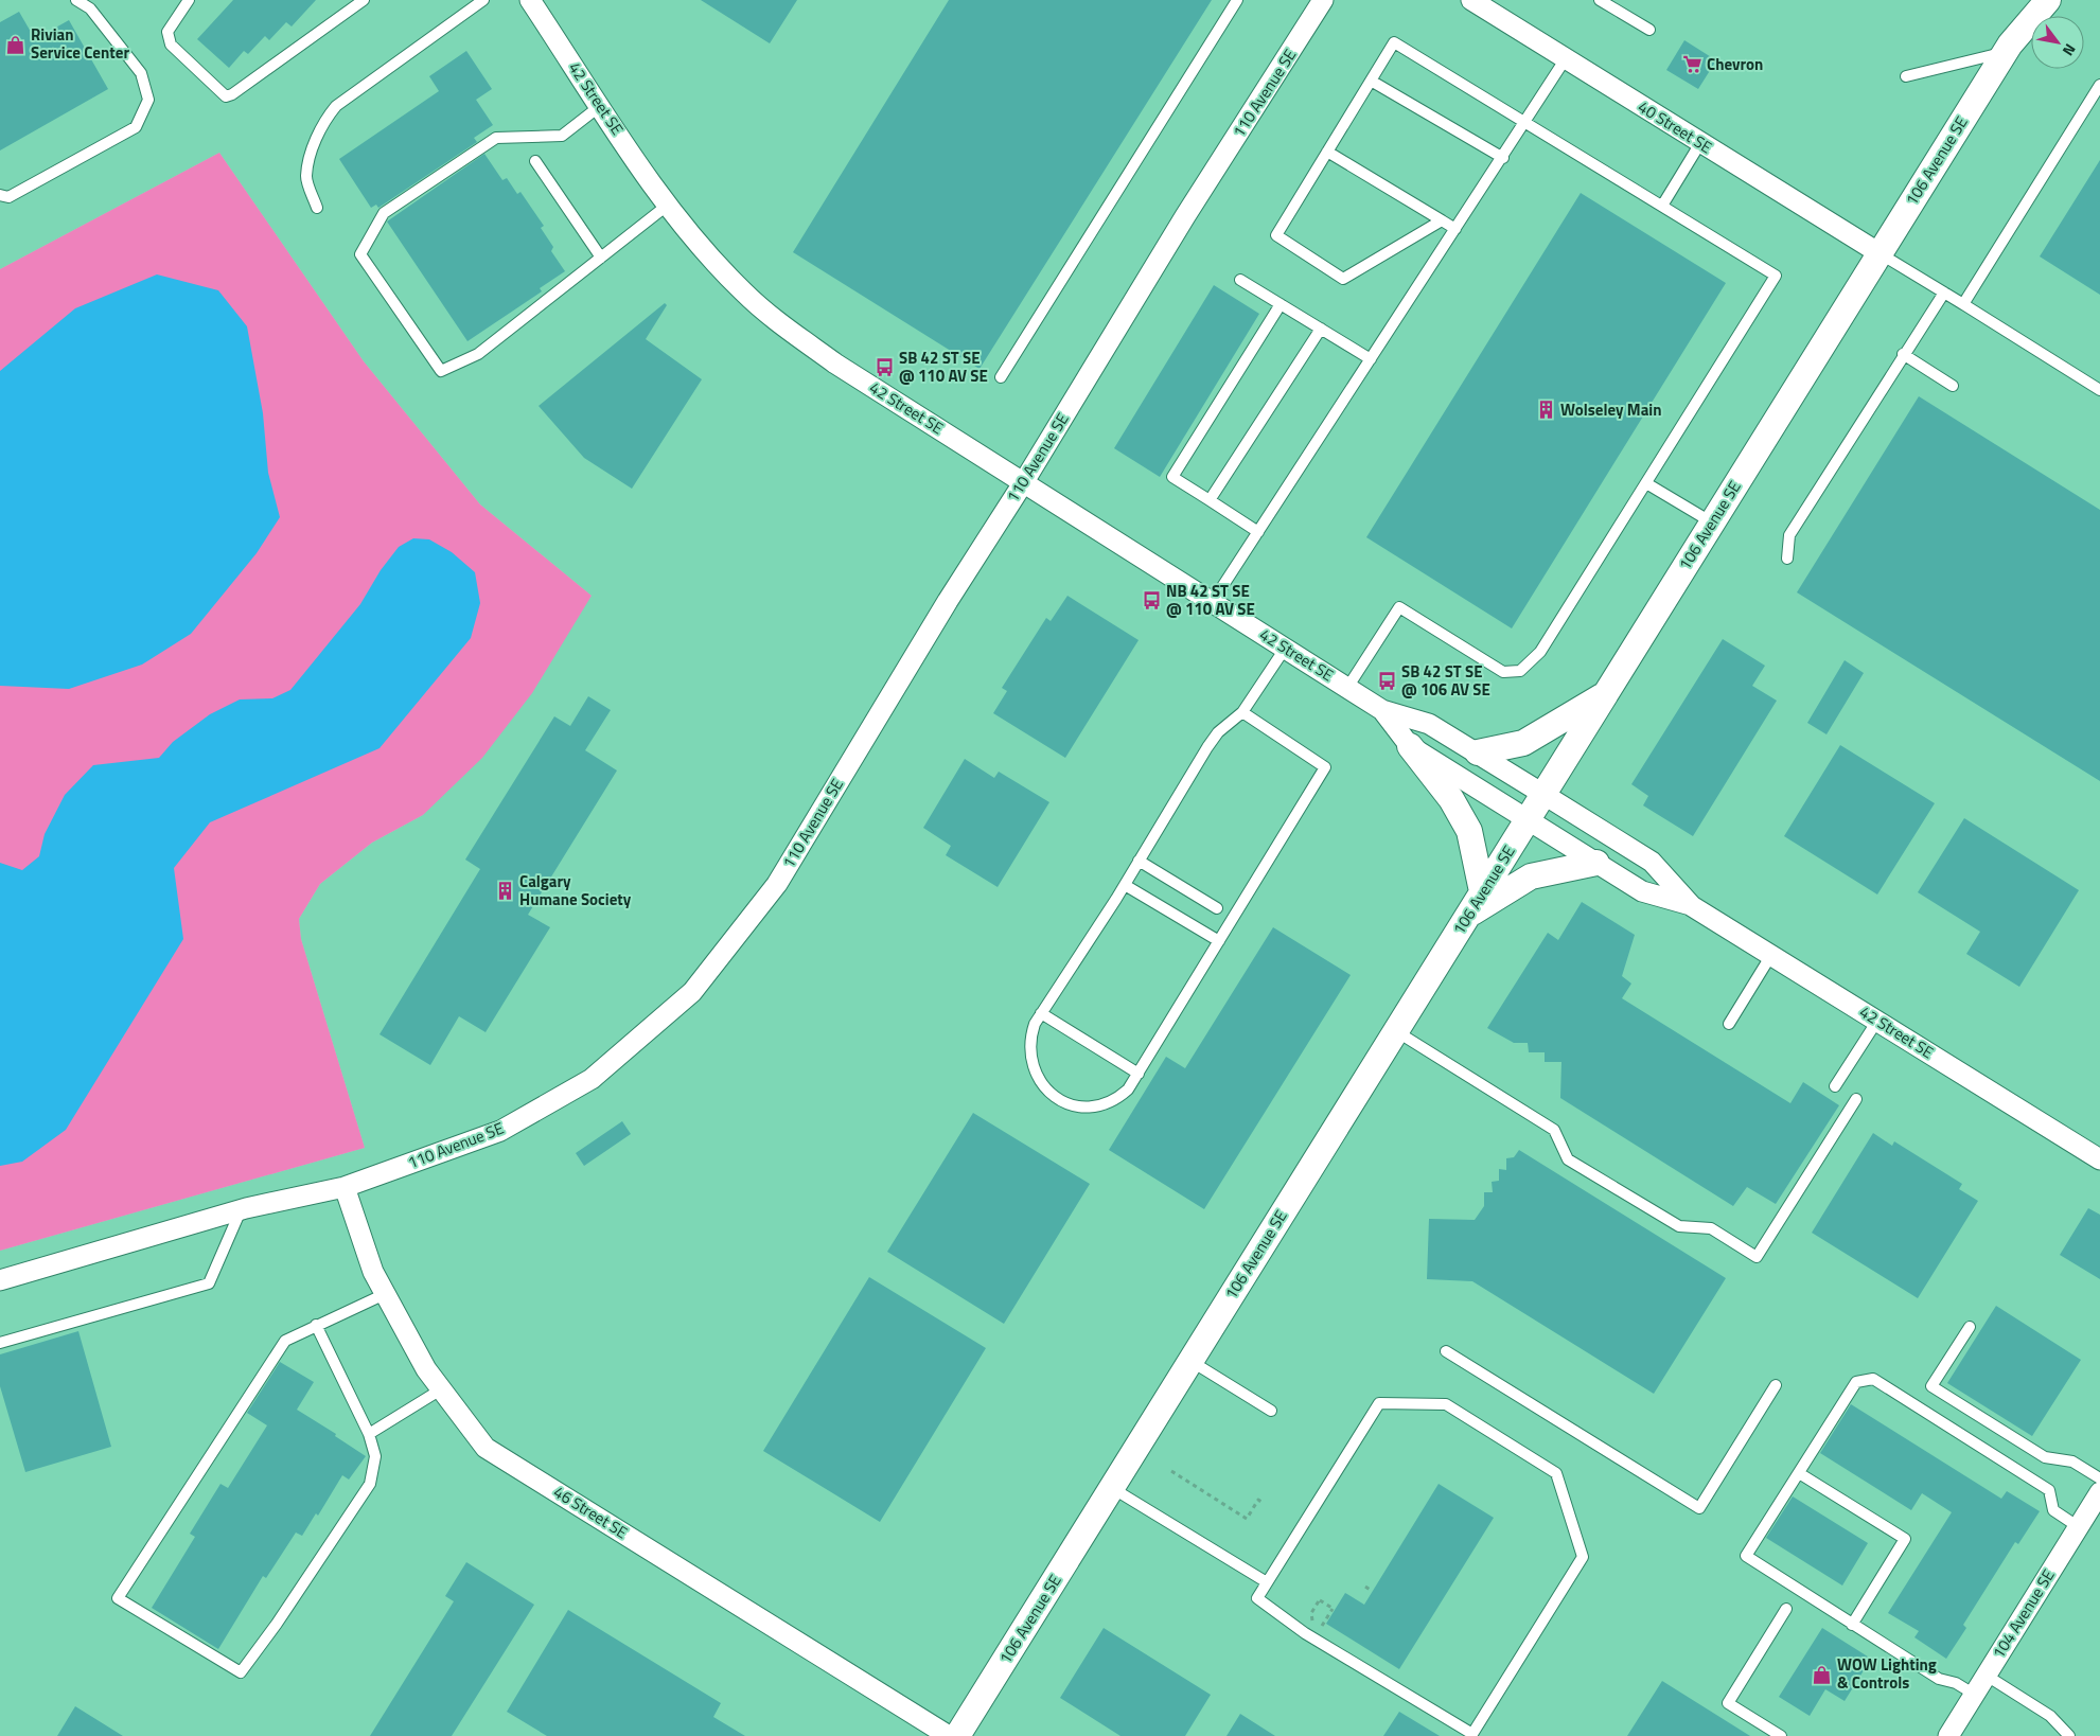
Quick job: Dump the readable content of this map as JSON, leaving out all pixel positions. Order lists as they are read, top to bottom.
{
  "streets": {
    "street": [
      "110 Avenue SE",
      "42 Street SE",
      "40 Street SE",
      "106 Avenue SE",
      "46 Street SE",
      "104 Avenue SE"
    ]
  },
  "crossings": [
    ["110 Avenue SE", "42 Street SE"],
    ["110 Avenue SE", "46 Street SE"],
    ["42 Street SE", "106 Avenue SE"],
    ["40 Street SE", "106 Avenue SE"]
  ],
  "places": {
    "shop": ["Rivian Service Center", "WOW Lighting & Controls"],
    "supermarket": ["Chevron"],
    "bus stop": ["SB 42 ST SE @ 110 AV SE", "NB 42 ST SE @ 110 AV SE", "SB 42 ST SE @ 106 AV SE"],
    "building": ["Wolseley Main", "Calgary Humane Society"]
  },
  "north": "bottom right"
}
